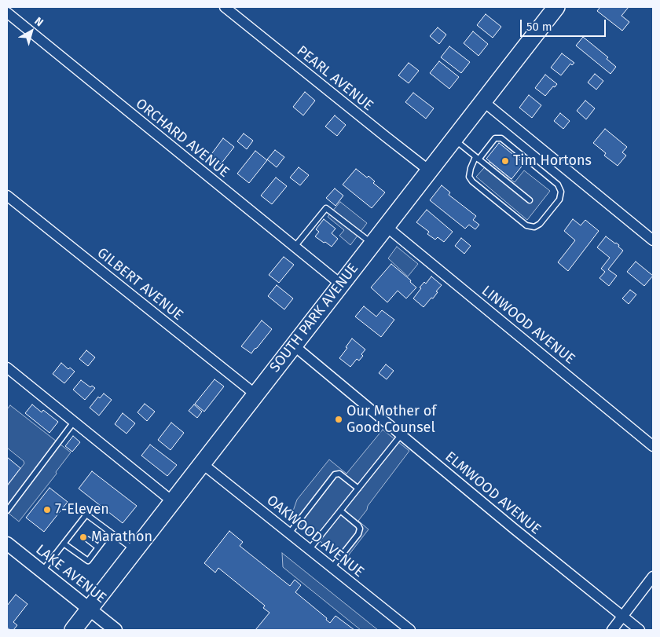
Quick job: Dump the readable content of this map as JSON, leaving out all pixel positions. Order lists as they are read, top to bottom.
{
  "streets": {
    "main road": ["SOUTH PARK AVENUE"],
    "street": [
      "PEARL AVENUE",
      "ORCHARD AVENUE",
      "GILBERT AVENUE",
      "LINWOOD AVENUE",
      "ELMWOOD AVENUE",
      "OAKWOOD AVENUE",
      "LAKE AVENUE"
    ]
  },
  "crossings": [
    ["PEARL AVENUE", "SOUTH PARK AVENUE"],
    ["ORCHARD AVENUE", "SOUTH PARK AVENUE"],
    ["GILBERT AVENUE", "SOUTH PARK AVENUE"],
    ["SOUTH PARK AVENUE", "LINWOOD AVENUE"],
    ["SOUTH PARK AVENUE", "ELMWOOD AVENUE"],
    ["SOUTH PARK AVENUE", "OAKWOOD AVENUE"],
    ["SOUTH PARK AVENUE", "LAKE AVENUE"]
  ],
  "places": [
    "Tim Hortons",
    "Our Mother of Good Counsel",
    "7-Eleven",
    "Marathon"
  ],
  "scale_bar": "50 m",
  "north": "top right"
}
